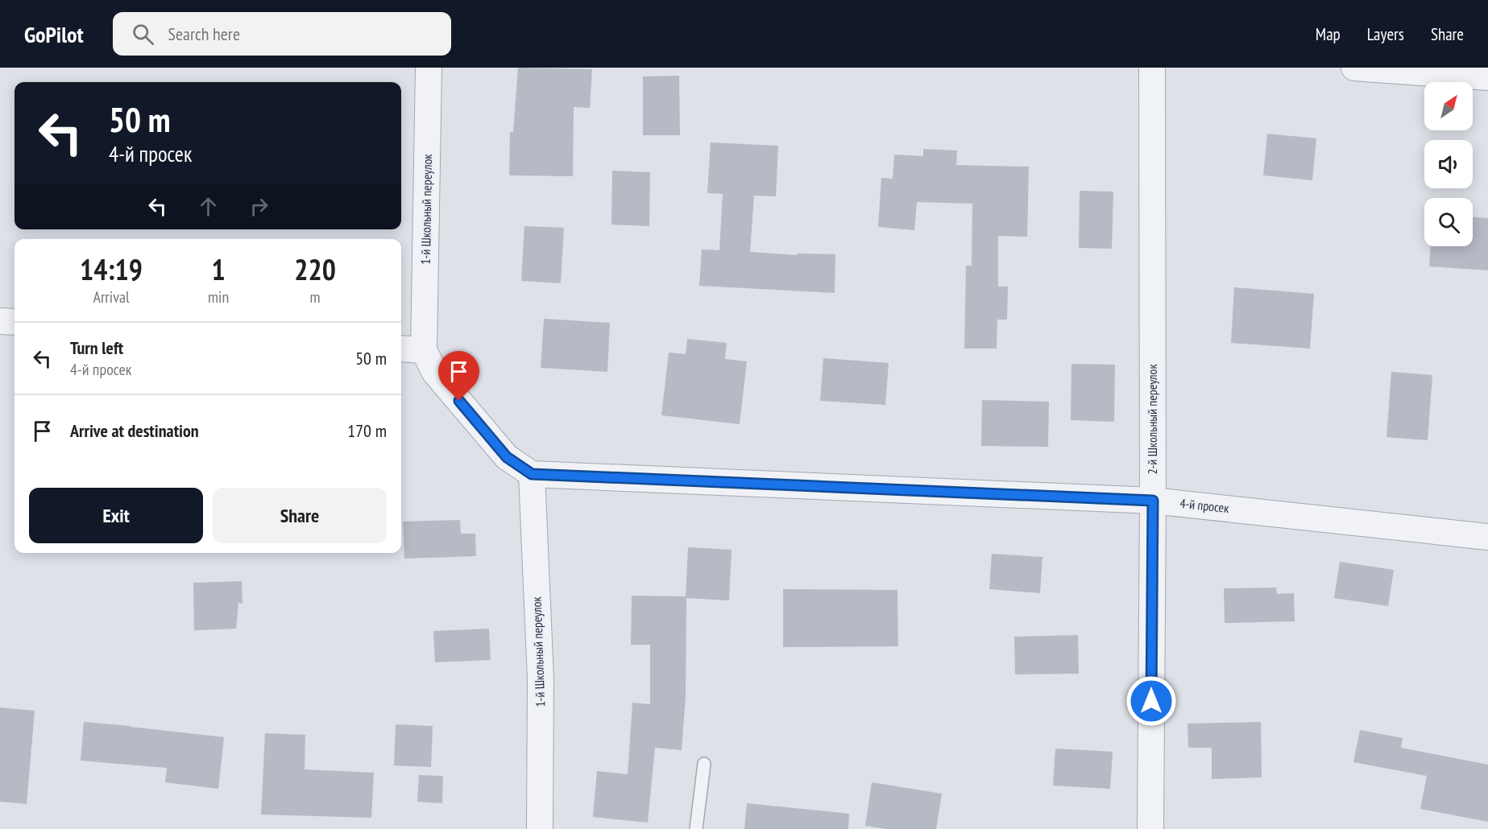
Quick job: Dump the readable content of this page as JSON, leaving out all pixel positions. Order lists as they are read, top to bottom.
{
  "streets": {
    "street": ["1-й Школьный переулок", "2-й Школьный переулок", "4-й просек"]
  },
  "crossings": [
    ["1-й Школьный переулок", "4-й просек"],
    ["2-й Школьный переулок", "4-й просек"]
  ],
  "north": "top right",
  "page": {
    "header": "GoPilot",
    "search": "Search here",
    "nav": ["Map", "Layers", "Share"],
    "turn": ["50 m", "4-й просек"],
    "eta": [
      "14:19",
      "Arrival",
      "1",
      "min",
      "220",
      "m"
    ],
    "list": [
      {
        "name": "Turn left",
        "note": "4-й просек",
        "value": "50 m"
      },
      {
        "name": "Arrive at destination",
        "value": "170 m"
      }
    ],
    "buttons": ["Exit", "Share"]
  }
}
